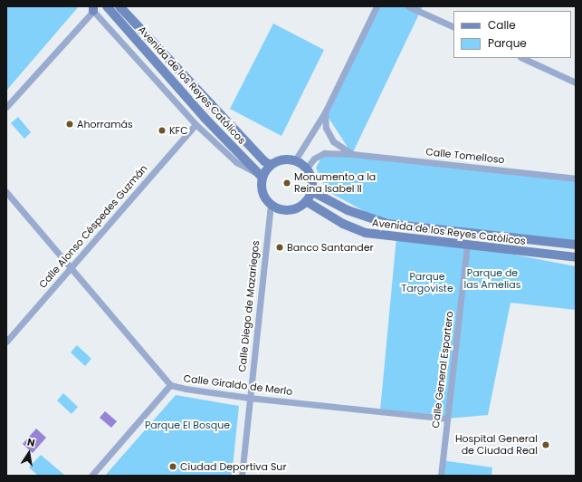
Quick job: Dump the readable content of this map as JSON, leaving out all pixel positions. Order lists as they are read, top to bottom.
{
  "streets": {
    "main road": ["Avenida de los Reyes Católicos"],
    "street": [
      "Calle Tomelloso",
      "Calle Alonso Céspedes Guzmán",
      "Calle Diego de Mazariegos",
      "Calle General Espartero",
      "Calle Giraldo de Merlo"
    ]
  },
  "crossings": [
    ["Avenida de los Reyes Católicos", "Calle Tomelloso"],
    ["Avenida de los Reyes Católicos", "Calle Diego de Mazariegos"],
    ["Avenida de los Reyes Católicos", "Calle General Espartero"],
    ["Calle Tomelloso", "Calle Diego de Mazariegos"],
    ["Calle Alonso Céspedes Guzmán", "Calle Giraldo de Merlo"],
    ["Calle Diego de Mazariegos", "Calle Giraldo de Merlo"],
    ["Calle General Espartero", "Calle Giraldo de Merlo"]
  ],
  "parks": ["Parque de las Amelias", "Parque Targoviste", "Parque El Bosque"],
  "places": [
    "Ahorramás",
    "KFC",
    "Monumento a la Reina Isabel II",
    "Banco Santander",
    "Hospital General de Ciudad Real",
    "Ciudad Deportiva Sur"
  ],
  "legend": ["Calle", "Parque"],
  "north": "top"
}
